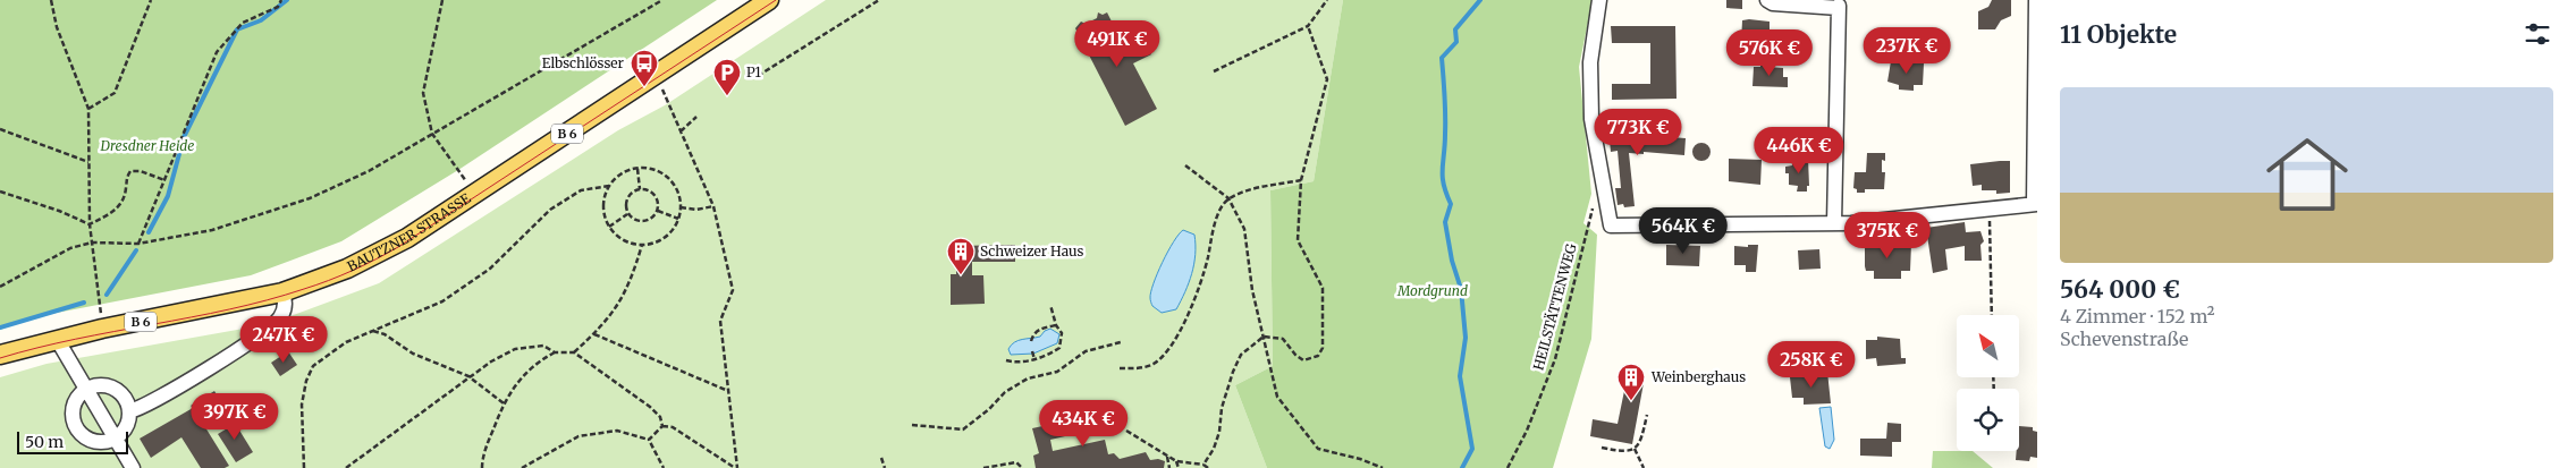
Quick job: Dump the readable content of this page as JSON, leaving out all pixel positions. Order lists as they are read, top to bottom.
{
  "streets": {
    "main road": ["B 6", "BAUTZNER STRASSE"],
    "path": ["HEILSTÄTTENWEG"]
  },
  "parks": ["Dresdner Heide", "Mordgrund"],
  "places": {
    "bus stop": ["Elbschlösser"],
    "parking": ["P1"],
    "building": ["Schweizer Haus", "Weinberghaus"]
  },
  "scale_bar": "50 m",
  "north": "top left",
  "page": {
    "heading": "11 Objekte",
    "price": [
      "491K €",
      "237K €",
      "576K €",
      "773K €",
      "446K €",
      "564K €",
      "375K €",
      "247K €",
      "258K €",
      "397K €",
      "434K €"
    ],
    "list": [
      {
        "name": "564 000 €",
        "note": "4 Zimmer · 152 m² · Schevenstraße"
      }
    ],
    "scale": "50 m"
  }
}
